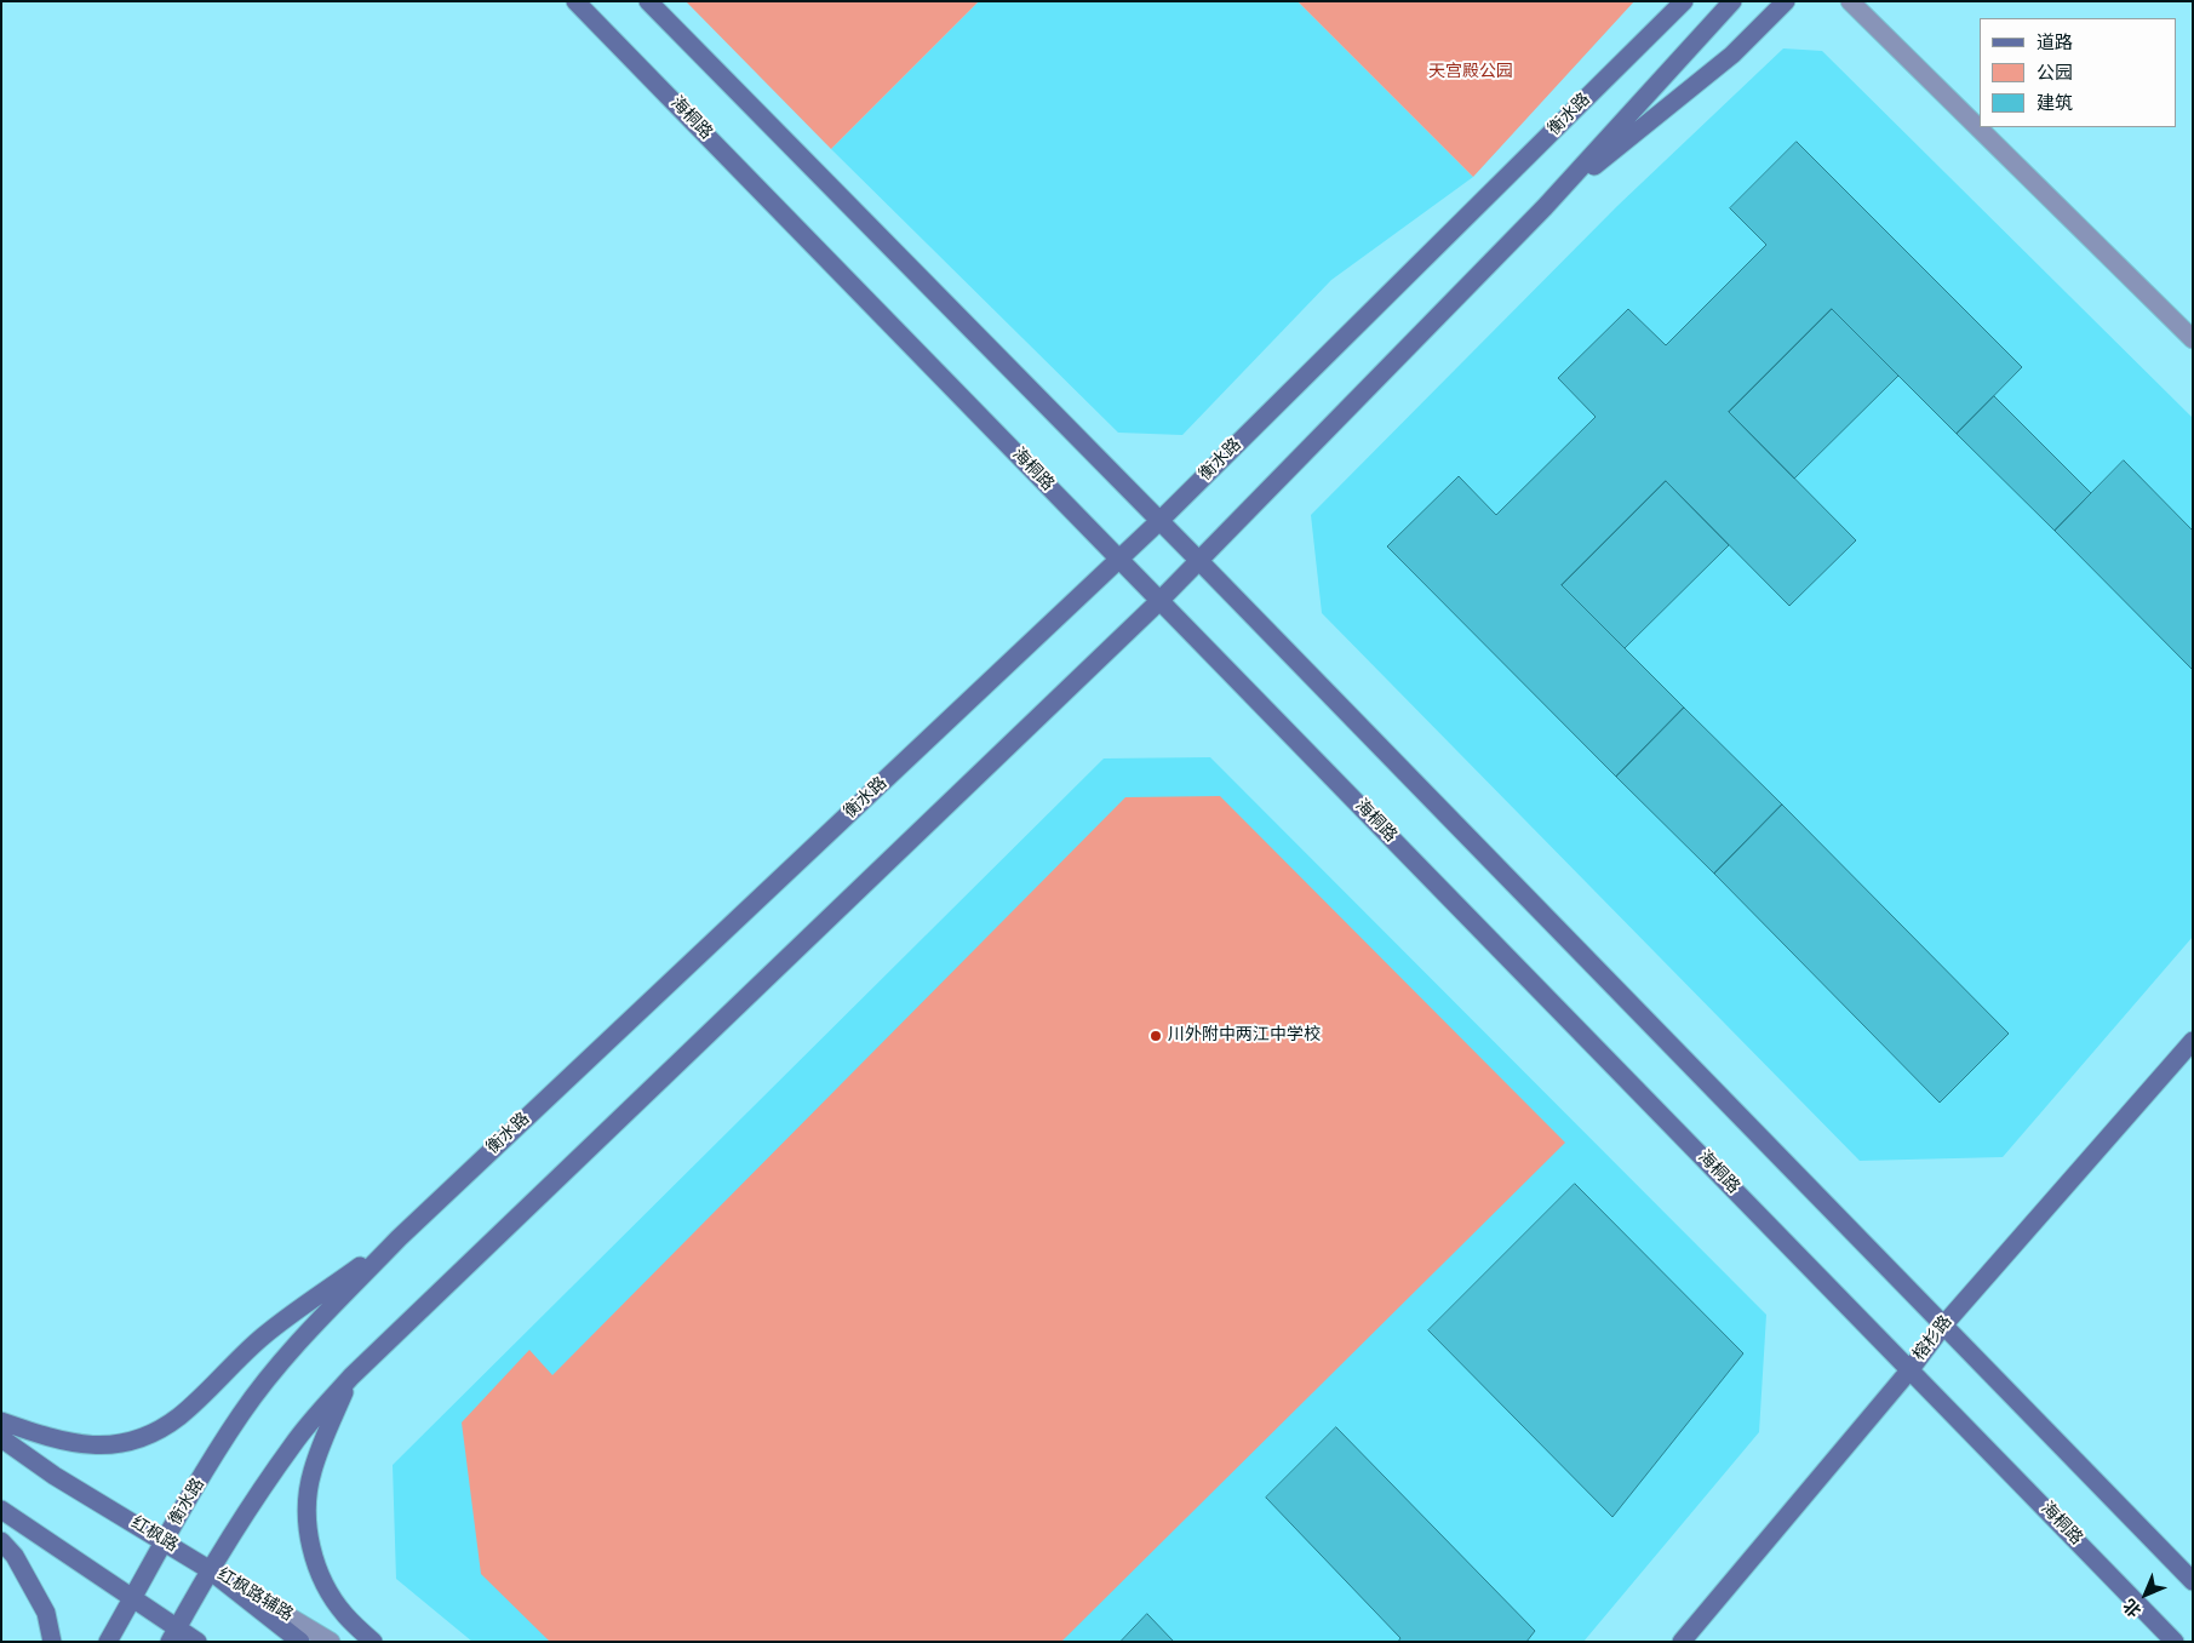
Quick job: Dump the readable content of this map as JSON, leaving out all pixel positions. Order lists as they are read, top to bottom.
{
  "streets": {
    "main road": [
      "衡水路",
      "海桐路",
      "榕杉路",
      "红枫路"
    ],
    "street": ["红枫路辅路"]
  },
  "crossings": [
    ["衡水路", "海桐路"],
    ["衡水路", "红枫路"],
    ["海桐路", "榕杉路"],
    ["红枫路", "红枫路辅路"]
  ],
  "parks": ["天宫殿公园"],
  "places": ["川外附中两江中学校"],
  "legend": ["道路", "公园", "建筑"],
  "north": "bottom left"
}
